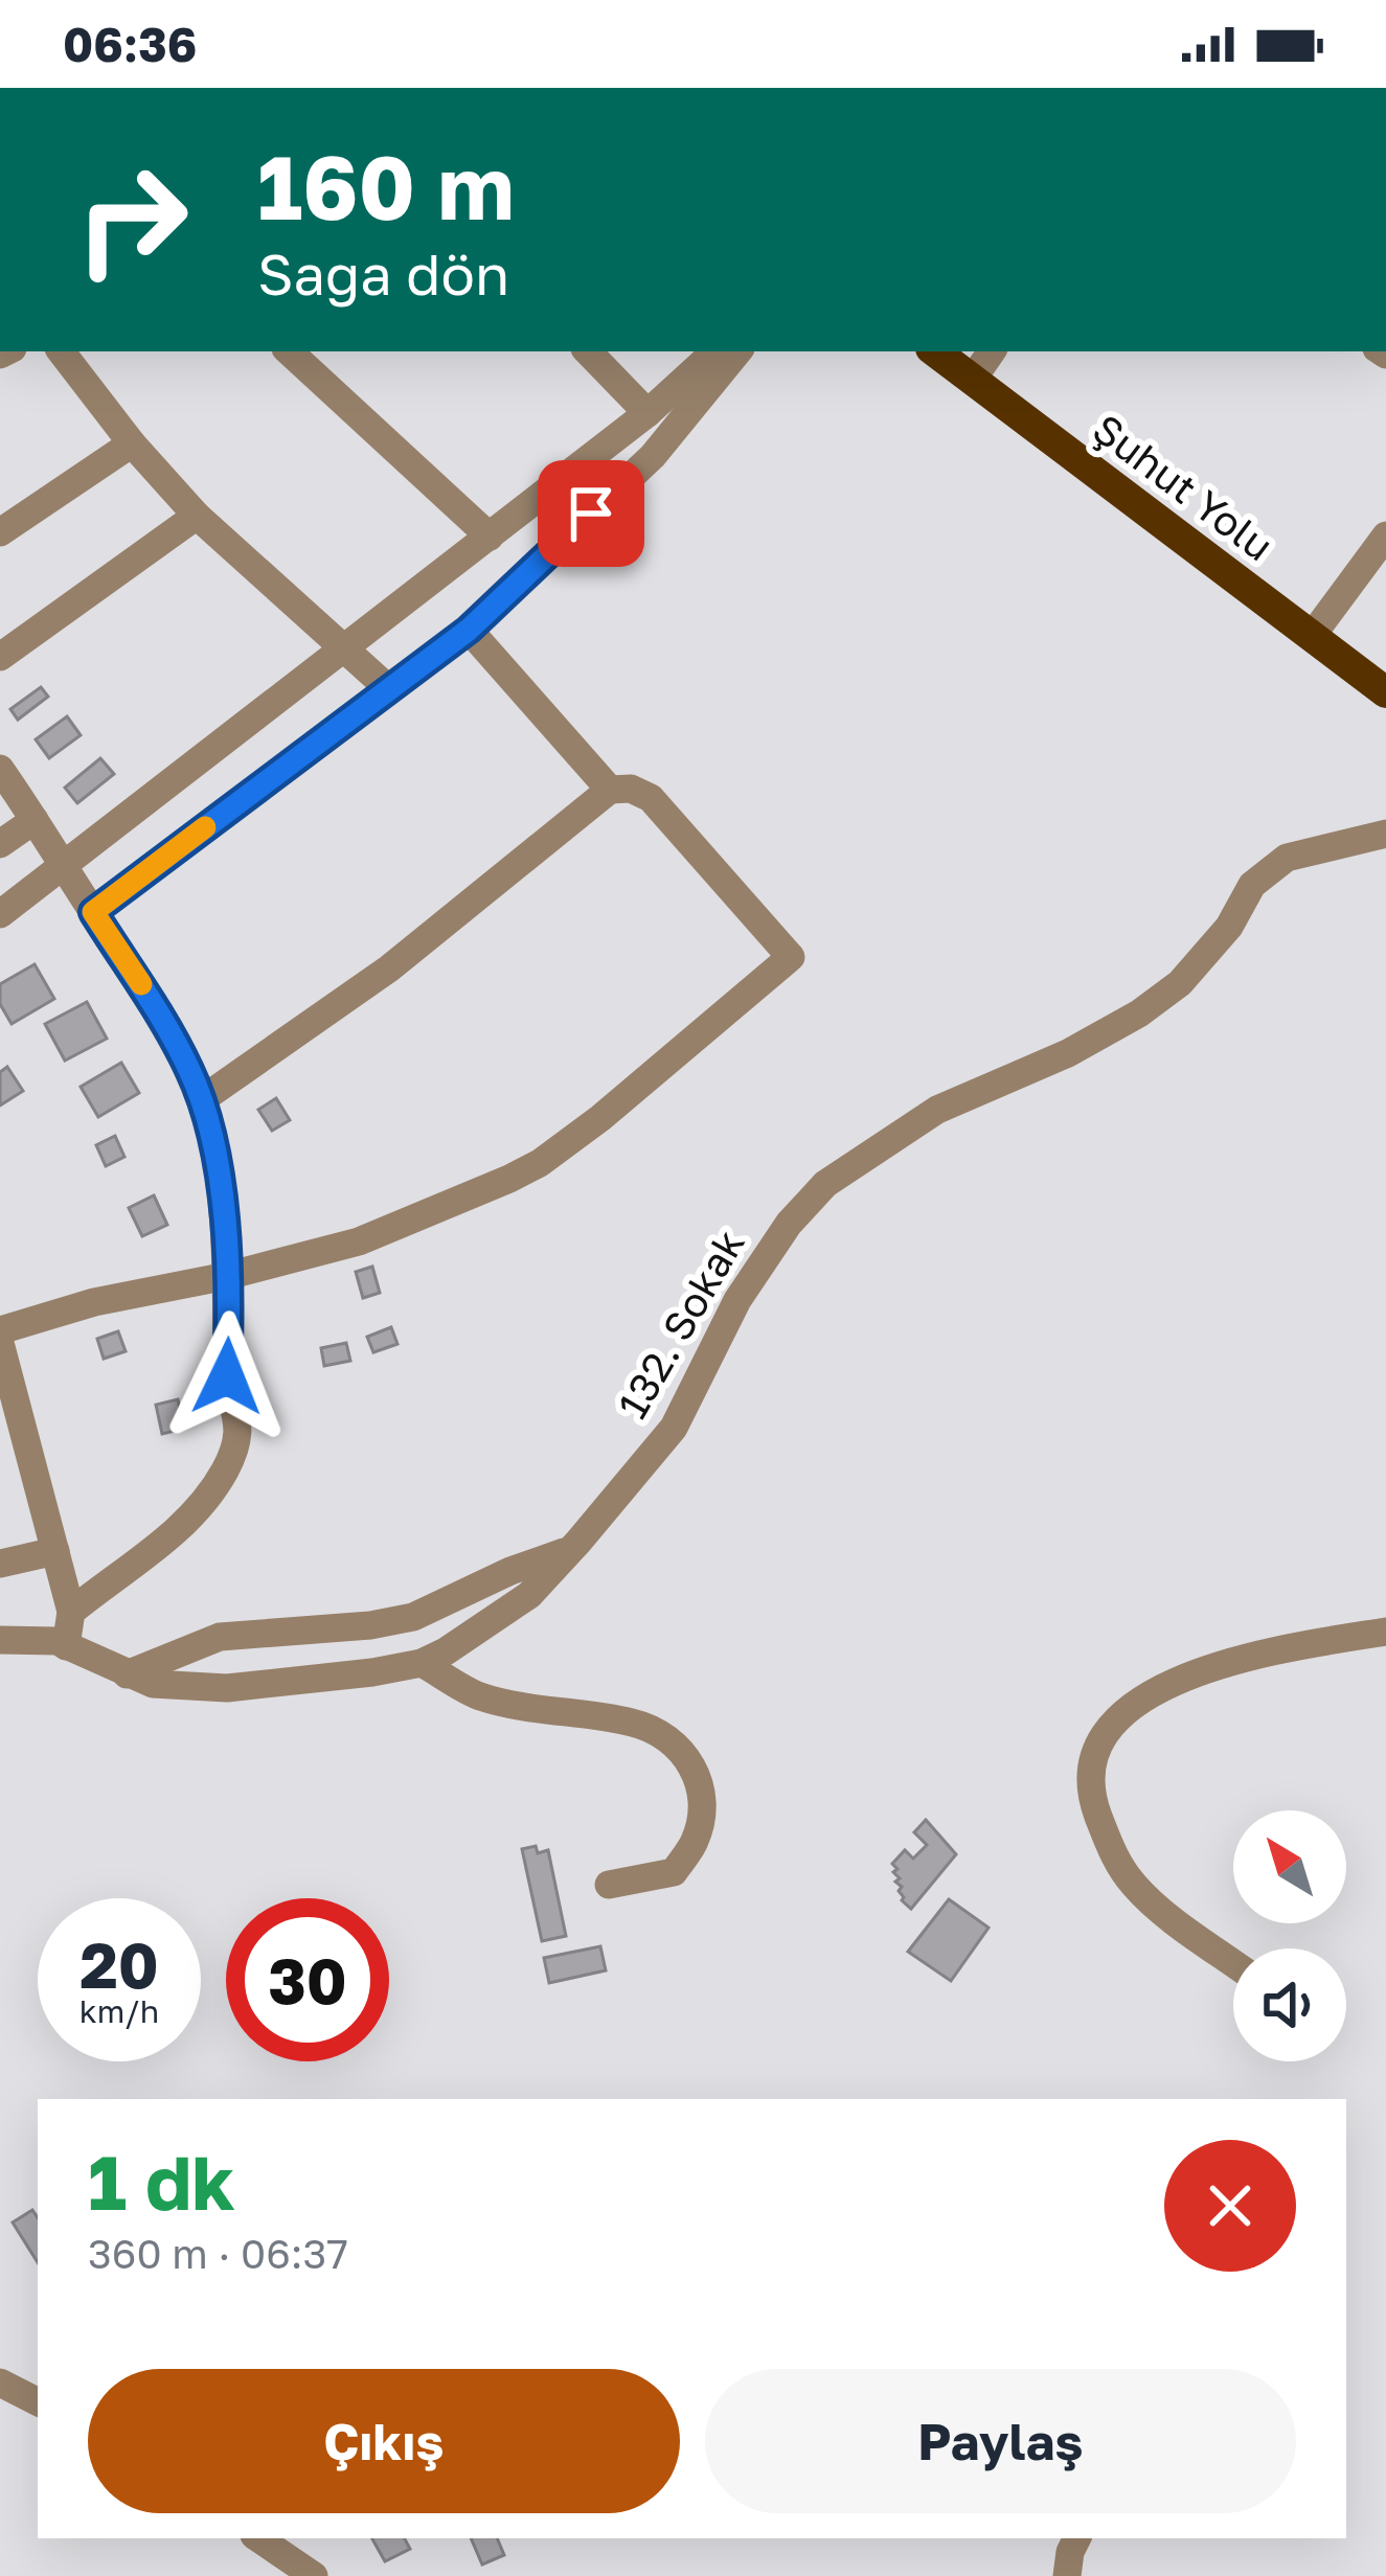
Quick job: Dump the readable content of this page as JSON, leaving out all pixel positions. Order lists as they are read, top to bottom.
{
  "streets": {
    "main road": ["Şuhut Yolu"],
    "street": ["132. Sokak"]
  },
  "north": "top left",
  "page": {
    "status": "06:36",
    "turn": ["160 m", "Sağa dön"],
    "speed": "20 km/h",
    "limit": "30",
    "heading": ["1 dk", "360 m · 06:37"],
    "buttons": ["Çıkış", "Paylaş"]
  }
}
